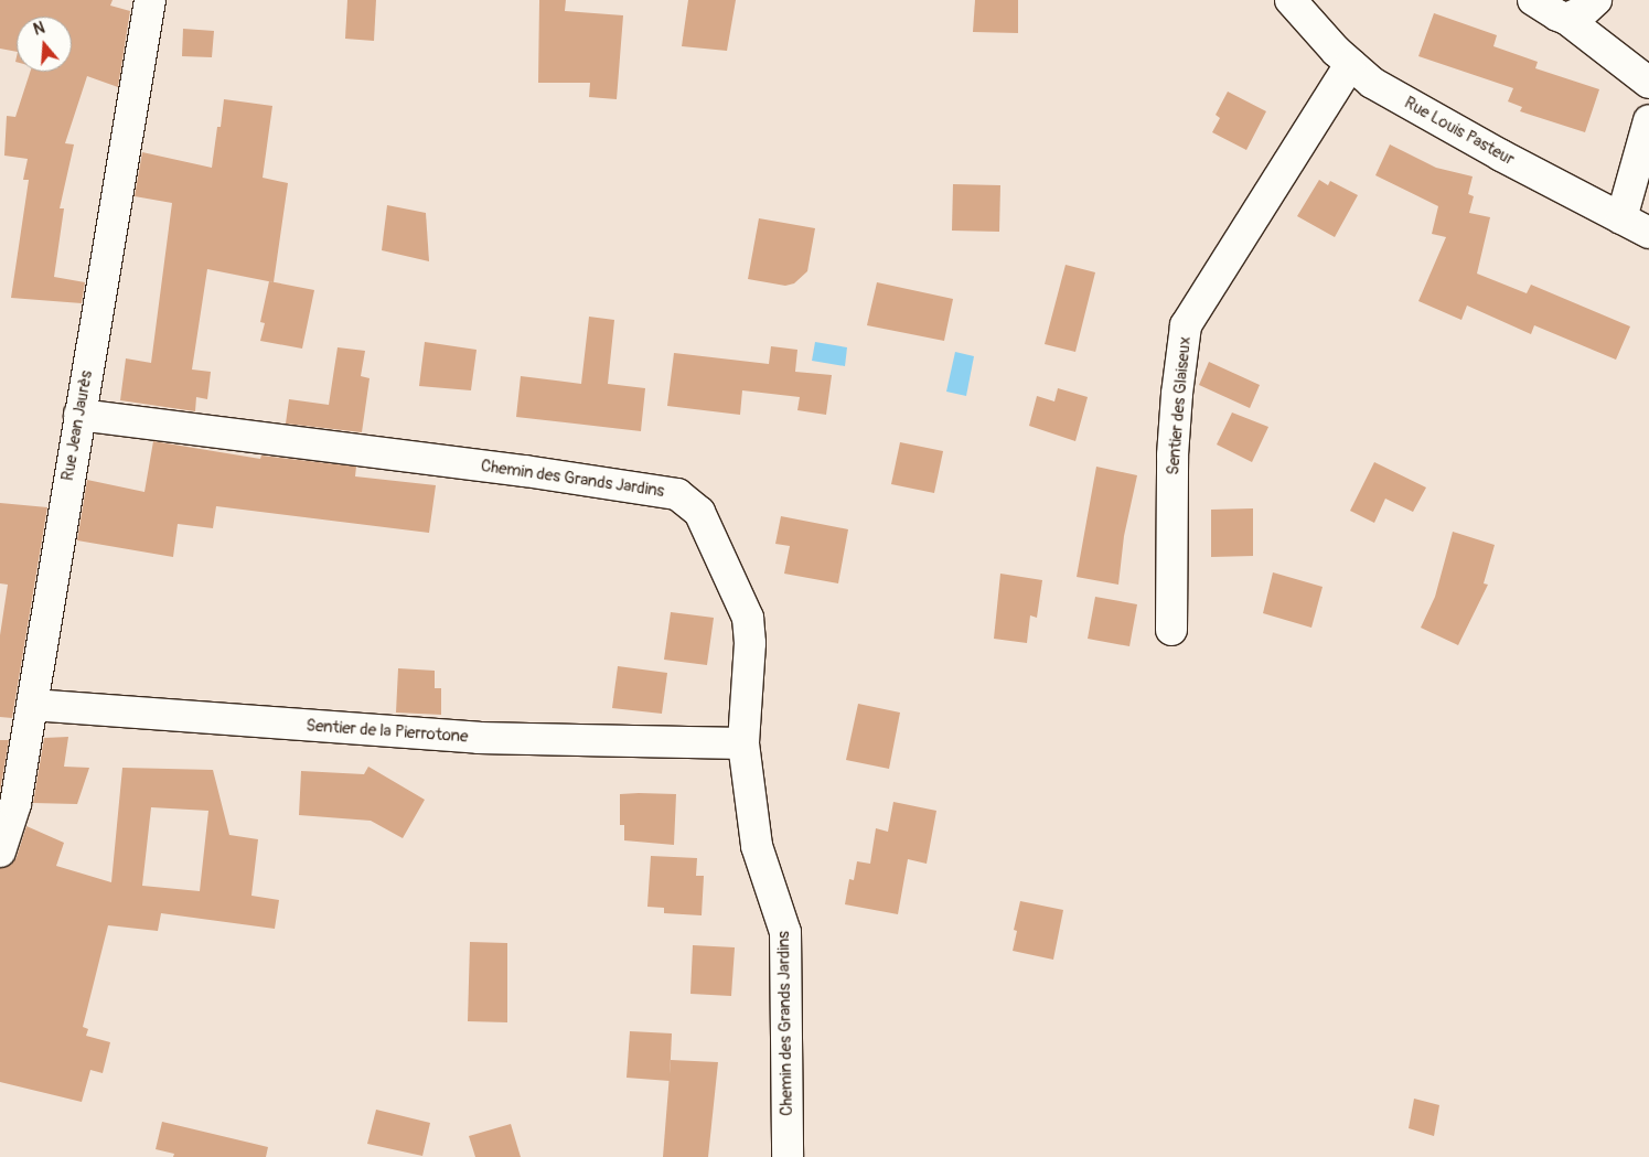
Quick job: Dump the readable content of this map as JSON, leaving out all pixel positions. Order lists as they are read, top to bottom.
{
  "streets": {
    "street": [
      "Rue Louis Pasteur",
      "Sentier des Glaiseux",
      "Rue Jean Jaurès",
      "Chemin des Grands Jardins",
      "Sentier de la Pierrotone"
    ]
  },
  "crossings": [
    ["Rue Louis Pasteur", "Sentier des Glaiseux"],
    ["Rue Jean Jaurès", "Chemin des Grands Jardins"],
    ["Rue Jean Jaurès", "Sentier de la Pierrotone"],
    ["Chemin des Grands Jardins", "Sentier de la Pierrotone"]
  ],
  "north": "top"
}
